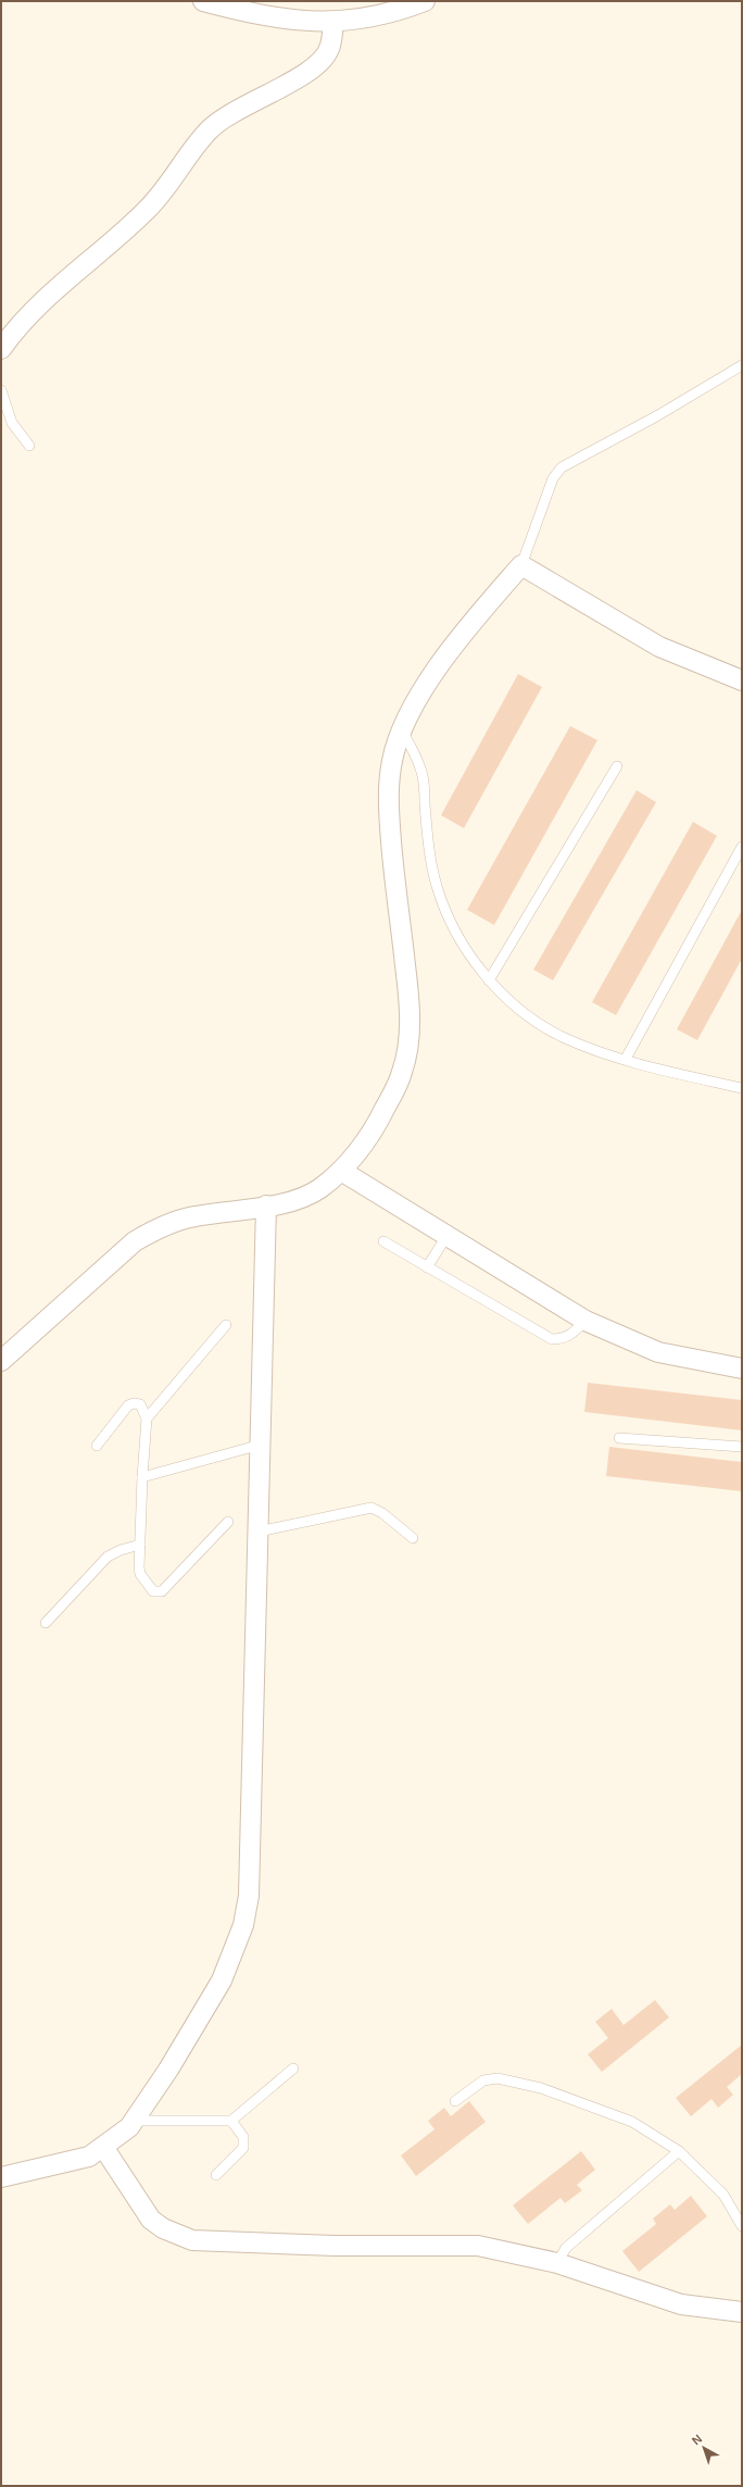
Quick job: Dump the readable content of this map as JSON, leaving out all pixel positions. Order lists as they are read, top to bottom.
{
  "north": "top left"
}
